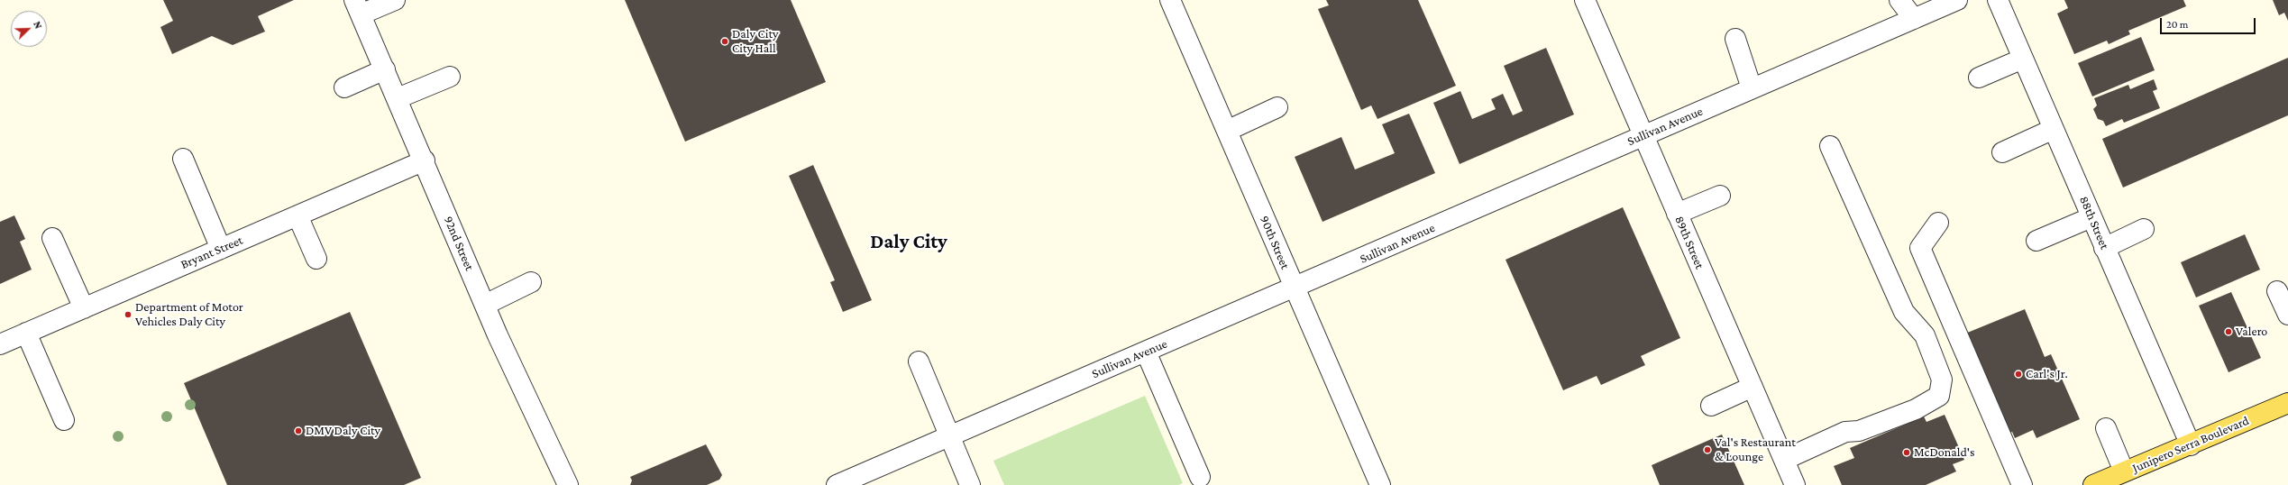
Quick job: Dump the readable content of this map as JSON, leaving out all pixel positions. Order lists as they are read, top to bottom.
{
  "streets": {
    "main road": ["Junipero Serra Boulevard"],
    "street": [
      "Sullivan Avenue",
      "88th Street",
      "90th Street",
      "89th Street",
      "92nd Street",
      "Bryant Street"
    ]
  },
  "crossings": [
    ["Sullivan Avenue", "90th Street"],
    ["Sullivan Avenue", "89th Street"],
    ["88th Street", "Junipero Serra Boulevard"],
    ["92nd Street", "Bryant Street"]
  ],
  "districts": ["Daly City"],
  "places": [
    "Daly City City Hall",
    "Department of Motor Vehicles Daly City",
    "Valero",
    "Carl's Jr.",
    "DMV Daly City",
    "Val's Restaurant & Lounge",
    "McDonald's"
  ],
  "scale_bar": "20 m",
  "north": "top right"
}
